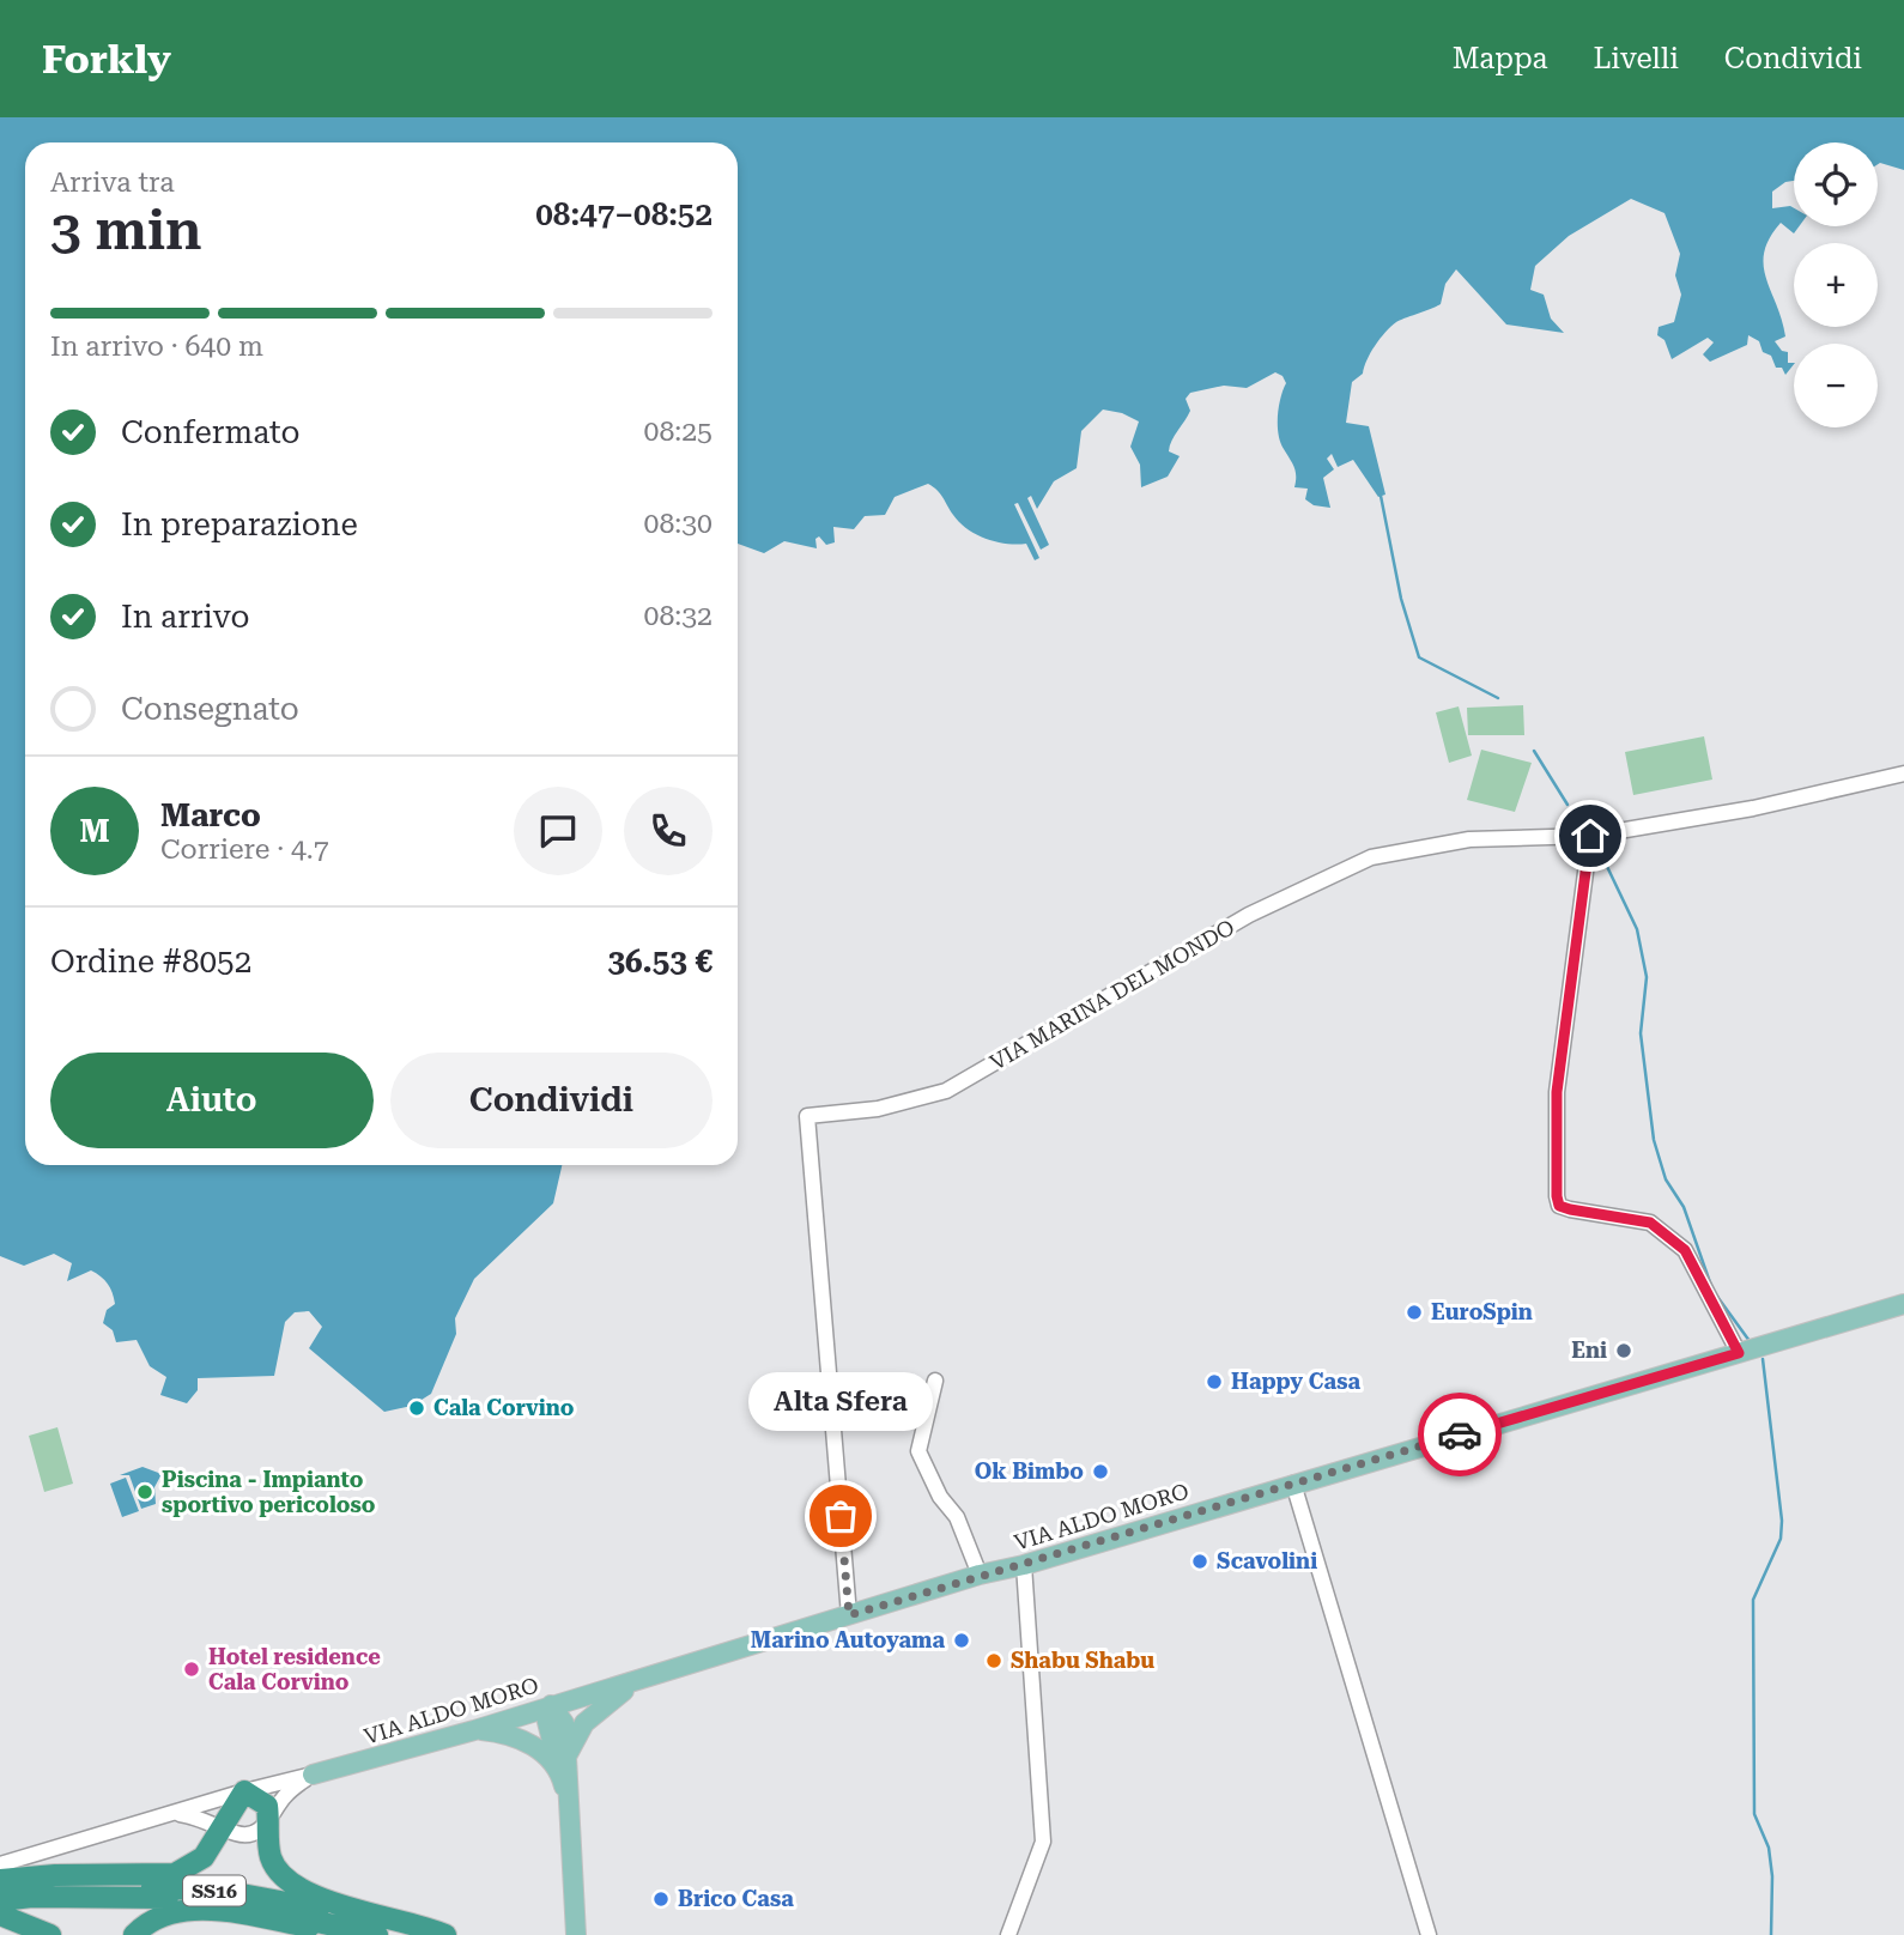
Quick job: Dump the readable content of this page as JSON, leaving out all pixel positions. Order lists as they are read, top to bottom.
{
  "streets": {
    "highway": ["SS16"],
    "main road": ["VIA ALDO MORO"],
    "street": ["VIA MARINA DEL MONDO"]
  },
  "crossings": [
    ["VIA MARINA DEL MONDO", "VIA ALDO MORO"]
  ],
  "places": [
    "EuroSpin",
    "Eni",
    "Happy Casa",
    "Cala Corvino",
    "Ok Bimbo",
    "Piscina - Impianto sportivo pericoloso",
    "Alta Sfera",
    "Scavolini",
    "Marino Autoyama",
    "Shabu Shabu",
    "Hotel residence Cala Corvino",
    "Brico Casa"
  ],
  "page": {
    "header": "Forkly",
    "nav": ["Mappa", "Livelli", "Condividi"],
    "map_buttons": ["+", "−"],
    "heading": ["3 min", "Arriva tra", "08:47–08:52"],
    "panel": [
      "Marco",
      "Corriere · 4.7",
      "Ordine #8052",
      "36.53 €"
    ],
    "bar": "In arrivo · 640 m",
    "list": [
      ["Confermato", "08:25"],
      ["In preparazione", "08:30"],
      ["In arrivo", "08:32"],
      "Consegnato"
    ],
    "round": "M",
    "buttons": ["Aiuto", "Condividi"],
    "bubble": "Alta Sfera"
  }
}
